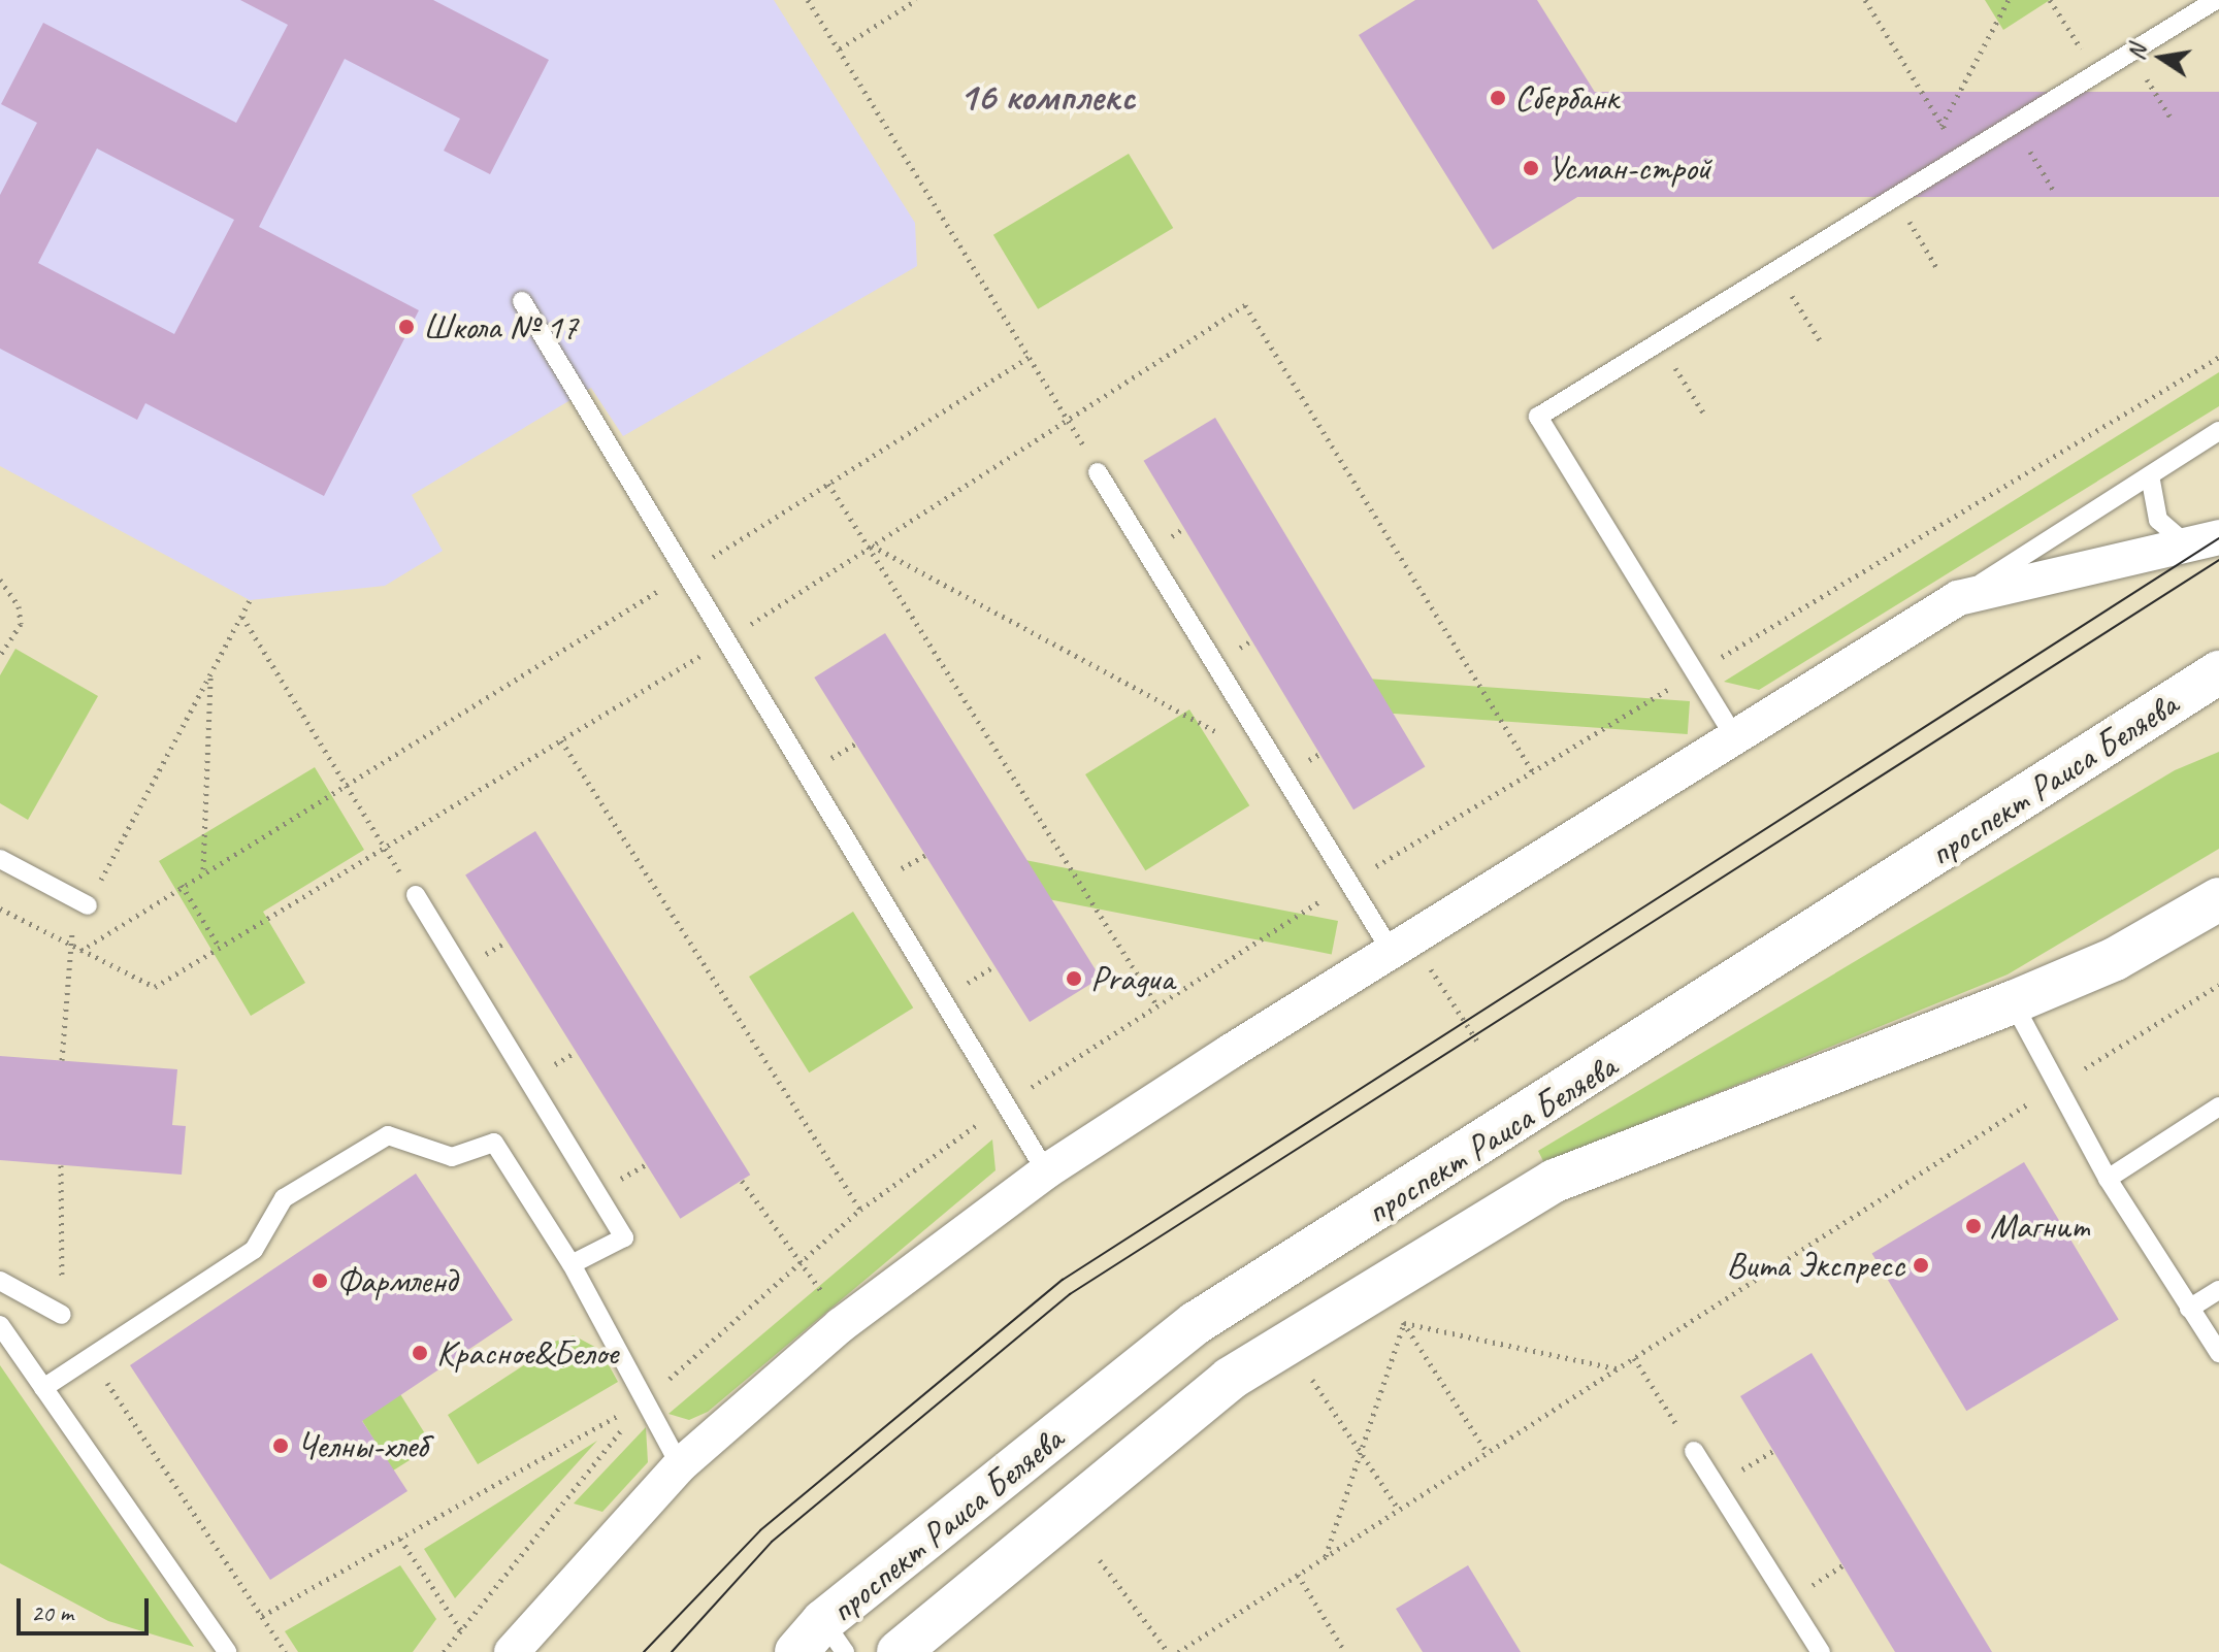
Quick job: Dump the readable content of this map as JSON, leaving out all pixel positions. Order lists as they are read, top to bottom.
{
  "streets": {
    "street": ["проспект Раиса Беляева"]
  },
  "districts": ["16 комплекс"],
  "places": [
    "Сбербанк",
    "Усман-строй",
    "Школа № 17",
    "Pragua",
    "Магнит",
    "Вита Экспресс",
    "Фармленд",
    "Красное&Белое",
    "Челны-хлеб"
  ],
  "scale_bar": "20 m",
  "north": "left"
}
